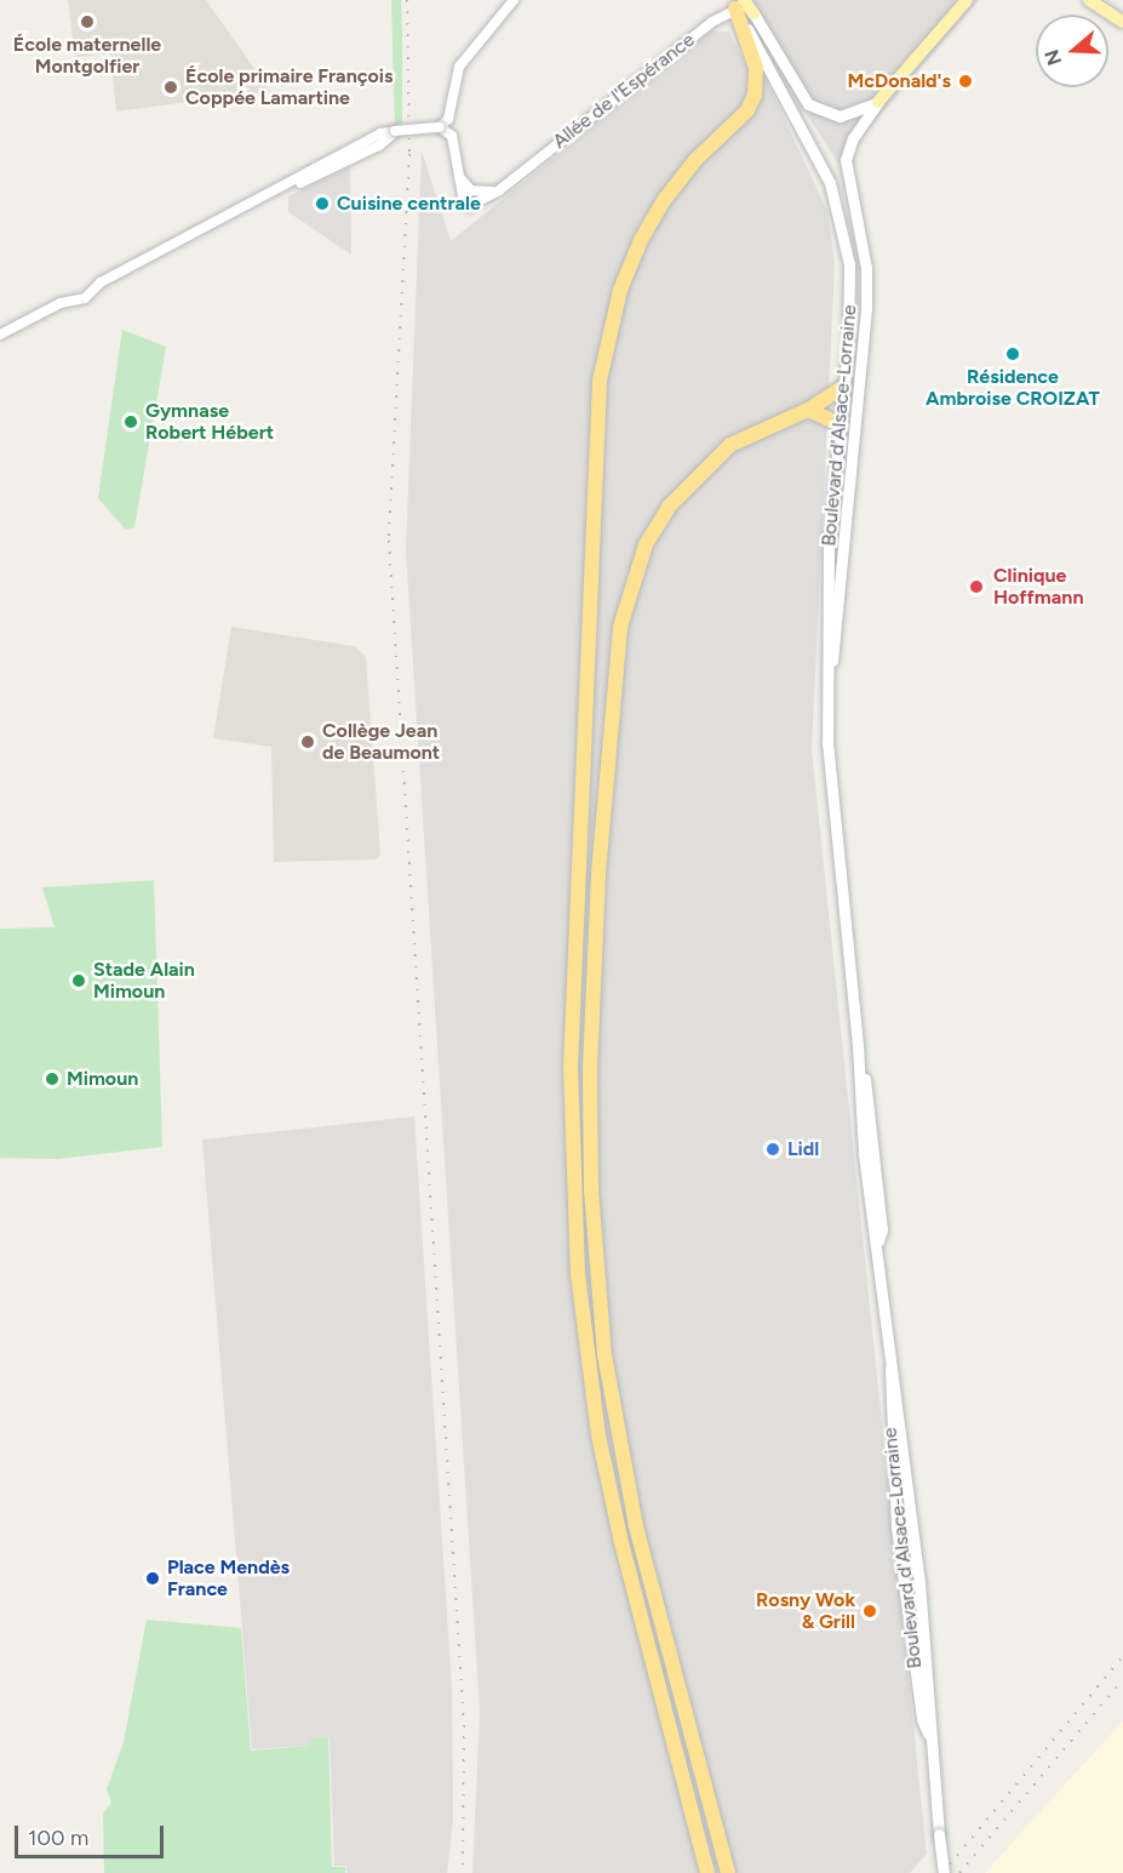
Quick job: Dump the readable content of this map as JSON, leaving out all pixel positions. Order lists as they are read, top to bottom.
{
  "streets": {
    "main road": ["Boulevard d'Alsace-Lorraine"],
    "street": ["Allée de l'Espérance"]
  },
  "crossings": [
    ["Allée de l'Espérance", "Boulevard d'Alsace-Lorraine"]
  ],
  "places": [
    "École maternelle Montgolfier",
    "McDonald's",
    "École primaire François Coppée Lamartine",
    "Cuisine centrale",
    "Résidence Ambroise CROIZAT",
    "Gymnase Robert Hébert",
    "Clinique Hoffmann",
    "Collège Jean de Beaumont",
    "Stade Alain Mimoun",
    "Mimoun",
    "Lidl",
    "Place Mendès France",
    "Rosny Wok & Grill"
  ],
  "scale_bar": "100 m",
  "north": "left"
}
